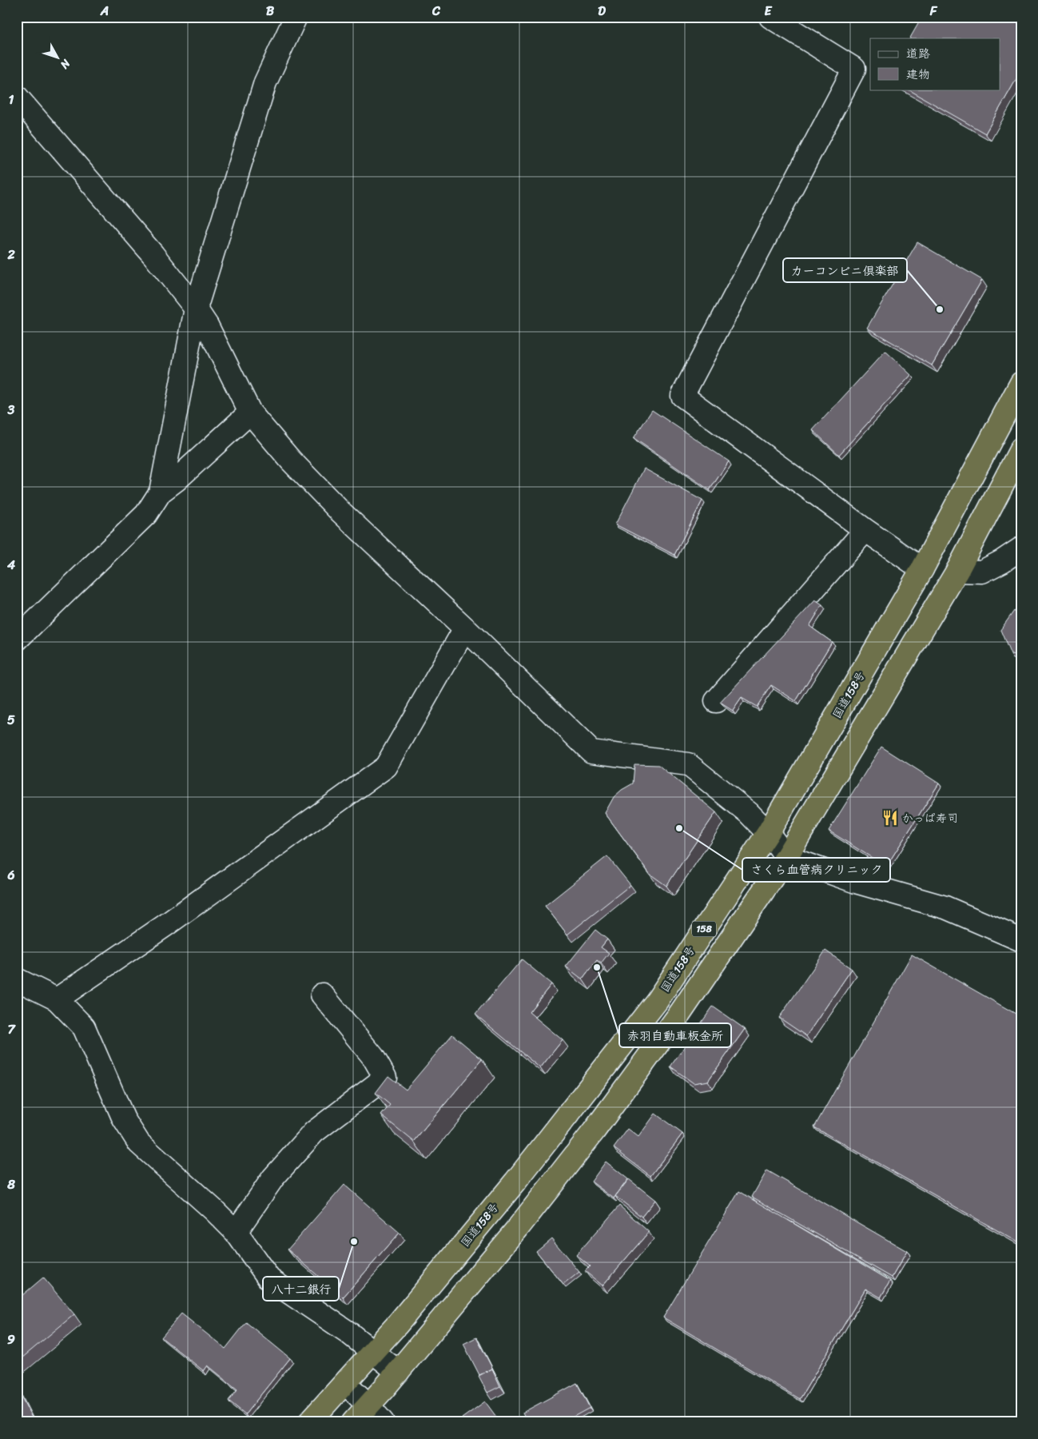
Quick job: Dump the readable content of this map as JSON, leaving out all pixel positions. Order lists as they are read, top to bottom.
{
  "streets": {
    "highway": ["国道158号", "158"]
  },
  "places": {
    "other": [
      "カーコンビニ倶楽部",
      "さくら血管病クリニック",
      "赤羽自動車板金所",
      "八十二銀行"
    ],
    "restaurant": ["かっぱ寿司"]
  },
  "legend": ["道路", "建物"],
  "north": "bottom right",
  "grid": {
    "columns": [
      "A",
      "B",
      "C",
      "D",
      "E",
      "F"
    ],
    "rows": [
      "1",
      "2",
      "3",
      "4",
      "5",
      "6",
      "7",
      "8",
      "9"
    ]
  }
}
